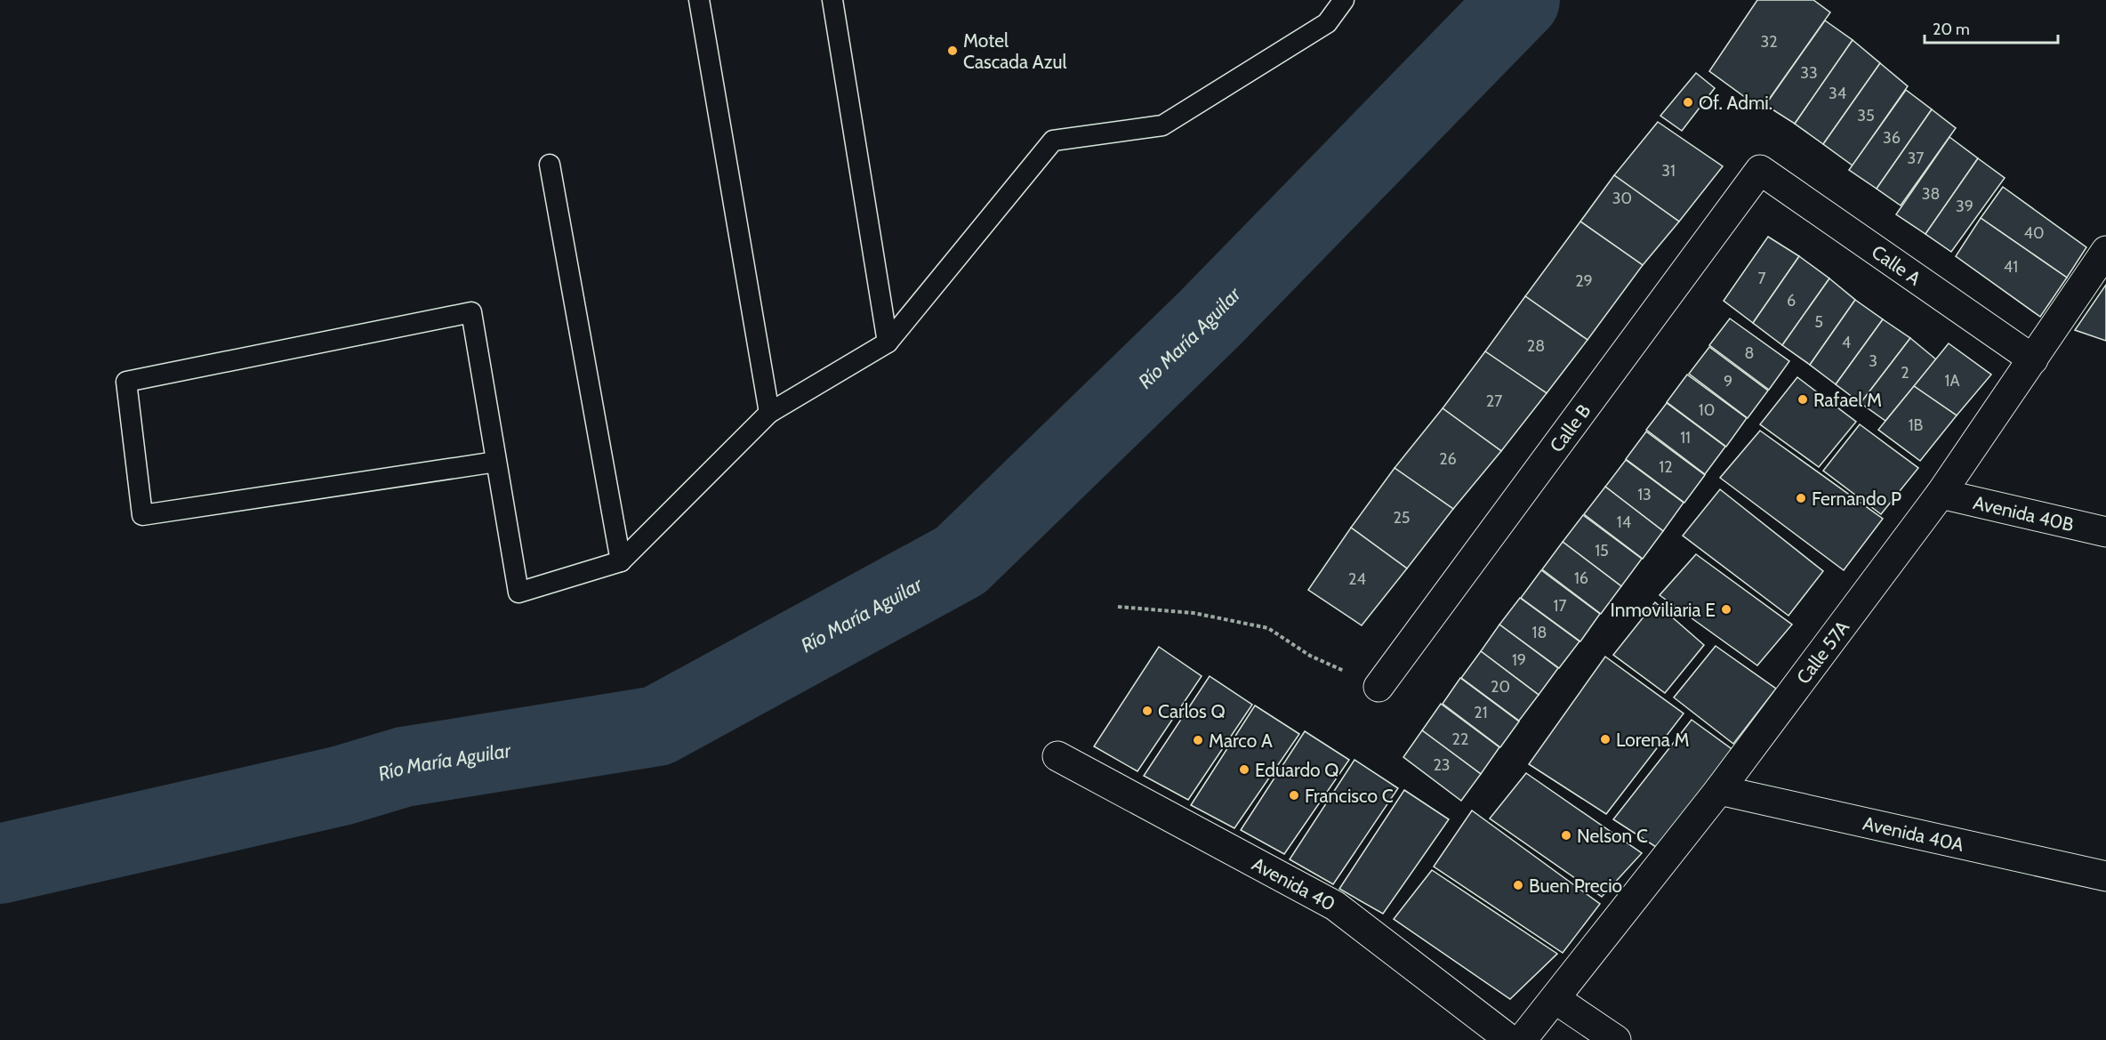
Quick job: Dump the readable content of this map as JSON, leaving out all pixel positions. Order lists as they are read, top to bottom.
{
  "streets": {
    "street": [
      "Calle A",
      "Calle B",
      "Avenida 40B",
      "Calle 57A",
      "Avenida 40A",
      "Avenida 40"
    ]
  },
  "crossings": [
    ["Calle A", "Calle B"],
    ["Calle A", "Calle 57A"],
    ["Avenida 40B", "Calle 57A"],
    ["Calle 57A", "Avenida 40A"]
  ],
  "water": ["Río María Aguilar"],
  "places": [
    "Motel Cascada Azul",
    "Of. Admi.",
    "Rafael M",
    "Fernando P",
    "Inmoviliaria E",
    "Carlos Q",
    "Lorena M",
    "Marco A",
    "Eduardo Q",
    "Francisco C",
    "Nelson C",
    "Buen Precio"
  ],
  "house_numbers": [
    "32",
    "33",
    "34",
    "35",
    "36",
    "37",
    "31",
    "38",
    "30",
    "39",
    "40",
    "41",
    "7",
    "29",
    "6",
    "5",
    "4",
    "28",
    "8",
    "3",
    "2",
    "1A",
    "9",
    "27",
    "10",
    "1B",
    "11",
    "26",
    "12",
    "13",
    "25",
    "14",
    "15",
    "16",
    "24",
    "17",
    "18",
    "19",
    "20",
    "21",
    "22",
    "23"
  ],
  "scale_bar": "20 m"
}
